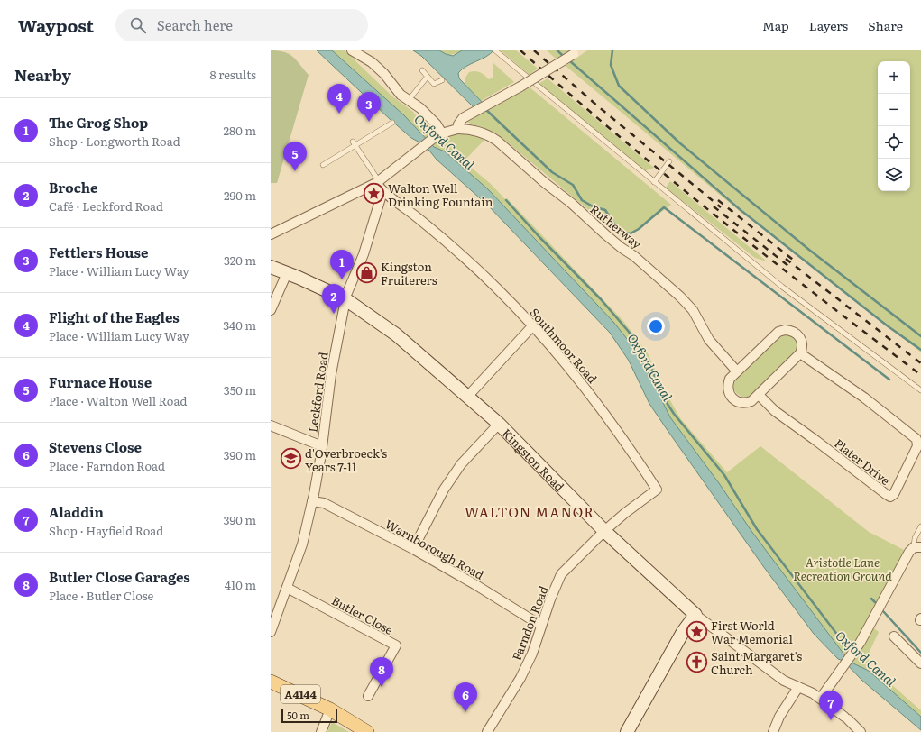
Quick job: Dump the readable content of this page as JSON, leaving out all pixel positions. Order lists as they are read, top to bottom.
{
  "streets": {
    "main road": ["A4144"],
    "street": [
      "Rutherway",
      "Southmoor Road",
      "Leckford Road",
      "Kingston Road",
      "Plater Drive",
      "Warnborough Road",
      "Butler Close",
      "Farndon Road"
    ]
  },
  "crossings": [
    ["Southmoor Road", "Leckford Road"],
    ["Southmoor Road", "Kingston Road"],
    ["Southmoor Road", "Farndon Road"],
    ["Leckford Road", "Kingston Road"],
    ["Leckford Road", "Warnborough Road"],
    ["Leckford Road", "Butler Close"],
    ["Kingston Road", "Farndon Road"],
    ["Warnborough Road", "Farndon Road"]
  ],
  "districts": ["WALTON MANOR"],
  "water": ["Oxford Canal"],
  "parks": ["Aristotle Lane Recreation Ground"],
  "places": {
    "place": ["Walton Well Drinking Fountain", "First World War Memorial"],
    "shop": ["Kingston Fruiterers"],
    "school or university": ["d'Overbroeck's Years 7-11"],
    "church": ["Saint Margaret's Church"]
  },
  "scale_bar": "50 m",
  "page": {
    "header": "Waypost",
    "search": "Search here",
    "nav": ["Map", "Layers", "Share"],
    "heading": ["Nearby", "8 results"],
    "map_buttons": ["+", "−"],
    "pins": [
      "4",
      "3",
      "5",
      "1",
      "2",
      "8",
      "6",
      "7"
    ],
    "list": [
      {
        "mark": "1",
        "name": "The Grog Shop",
        "note": "Shop · Longworth Road",
        "value": "280 m"
      },
      {
        "mark": "2",
        "name": "Broche",
        "note": "Café · Leckford Road",
        "value": "290 m"
      },
      {
        "mark": "3",
        "name": "Fettlers House",
        "note": "Place · William Lucy Way",
        "value": "320 m"
      },
      {
        "mark": "4",
        "name": "Flight of the Eagles",
        "note": "Place · William Lucy Way",
        "value": "340 m"
      },
      {
        "mark": "5",
        "name": "Furnace House",
        "note": "Place · Walton Well Road",
        "value": "350 m"
      },
      {
        "mark": "6",
        "name": "Stevens Close",
        "note": "Place · Farndon Road",
        "value": "390 m"
      },
      {
        "mark": "7",
        "name": "Aladdin",
        "note": "Shop · Hayfield Road",
        "value": "390 m"
      },
      {
        "mark": "8",
        "name": "Butler Close Garages",
        "note": "Place · Butler Close",
        "value": "410 m"
      }
    ],
    "scale": "50 m"
  }
}
